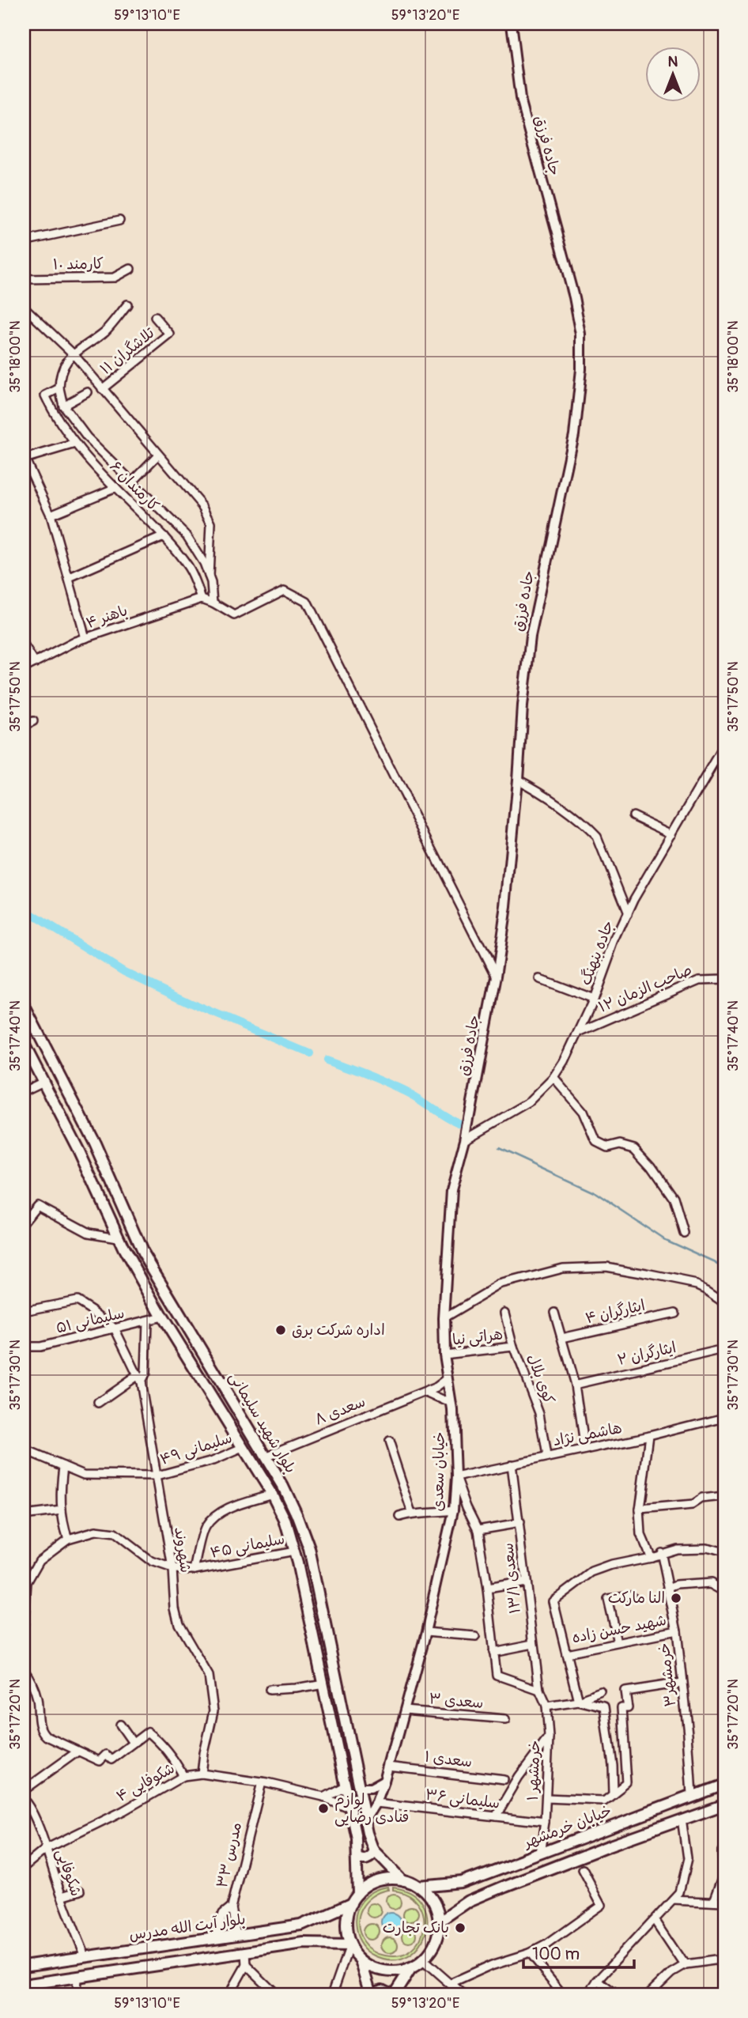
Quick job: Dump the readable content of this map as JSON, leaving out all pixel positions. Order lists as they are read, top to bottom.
{
  "streets": {
    "main road": ["بلوار شهید سلیمانی", "خیابان خرمشهر", "بلوار آیت الله مدرس"],
    "street": [
      "جاده فرزق",
      "کارمند ۱۰",
      "تلاشگران ۱۱",
      "کارمندان ۶",
      "باهنر ۴",
      "جاده بنهنگ",
      "صاحب الزمان ۱۲",
      "ایثارگران ۴",
      "سلیمانی ۵۱",
      "هراتی نیا",
      "ایثارگران ۲",
      "کوی بلال",
      "سعدی ۸",
      "هاشمی نژاد",
      "سلیمانی ۴۹",
      "خیابان سعدی",
      "سلیمانی ۴۵",
      "شهروند",
      "سعدی ۱۳/۱",
      "شهید حسن زاده",
      "خرمشهر۳",
      "سعدی ۳",
      "سعدی ۱",
      "خرمشهر ۱",
      "شکوفایی ۴",
      "سلیمانی ۳۶",
      "مدرس ۳۳",
      "شکوفایی"
    ]
  },
  "crossings": [
    ["جاده فرزق", "جاده بنهنگ"],
    ["جاده فرزق", "خیابان سعدی"],
    ["کارمندان ۶", "باهنر ۴"],
    ["جاده بنهنگ", "صاحب الزمان ۱۲"],
    ["ایثارگران ۴", "کوی بلال"],
    ["سلیمانی ۵۱", "بلوار شهید سلیمانی"],
    ["سلیمانی ۵۱", "شهروند"],
    ["هراتی نیا", "کوی بلال"],
    ["هراتی نیا", "خیابان سعدی"],
    ["ایثارگران ۲", "کوی بلال"],
    ["کوی بلال", "هاشمی نژاد"],
    ["سعدی ۸", "بلوار شهید سلیمانی"],
    ["سعدی ۸", "خیابان سعدی"],
    ["بلوار شهید سلیمانی", "سلیمانی ۴۹"],
    ["بلوار شهید سلیمانی", "خیابان سعدی"],
    ["بلوار شهید سلیمانی", "سلیمانی ۴۵"],
    ["بلوار شهید سلیمانی", "شکوفایی ۴"],
    ["بلوار شهید سلیمانی", "خیابان خرمشهر"],
    ["بلوار شهید سلیمانی", "بلوار آیت الله مدرس"],
    ["هاشمی نژاد", "خیابان سعدی"],
    ["هاشمی نژاد", "سعدی ۱۳/۱"],
    ["سلیمانی ۴۹", "شهروند"],
    ["خیابان سعدی", "سعدی ۳"],
    ["خیابان سعدی", "سعدی ۱"],
    ["خیابان سعدی", "سلیمانی ۳۶"],
    ["سلیمانی ۴۵", "شهروند"],
    ["شهروند", "شکوفایی ۴"],
    ["سعدی ۱۳/۱", "خرمشهر ۱"],
    ["شهید حسن زاده", "خرمشهر۳"],
    ["خرمشهر۳", "خیابان خرمشهر"],
    ["خرمشهر ۱", "سلیمانی ۳۶"],
    ["خرمشهر ۱", "خیابان خرمشهر"],
    ["شکوفایی ۴", "مدرس ۳۳"],
    ["شکوفایی ۴", "شکوفایی"],
    ["خیابان خرمشهر", "بلوار آیت الله مدرس"],
    ["مدرس ۳۳", "بلوار آیت الله مدرس"],
    ["شکوفایی", "بلوار آیت الله مدرس"]
  ],
  "places": [
    "اداره شرکت برق",
    "النا مارکت",
    "لوازم قنادی رضایی",
    "بانک تجارت"
  ],
  "scale_bar": "100 m",
  "north": "top",
  "coordinates": [
    "59°13'10\"E",
    "59°13'20\"E",
    "35°18'00\"N",
    "35°17'50\"N",
    "35°17'40\"N",
    "35°17'30\"N",
    "35°17'20\"N"
  ]
}
